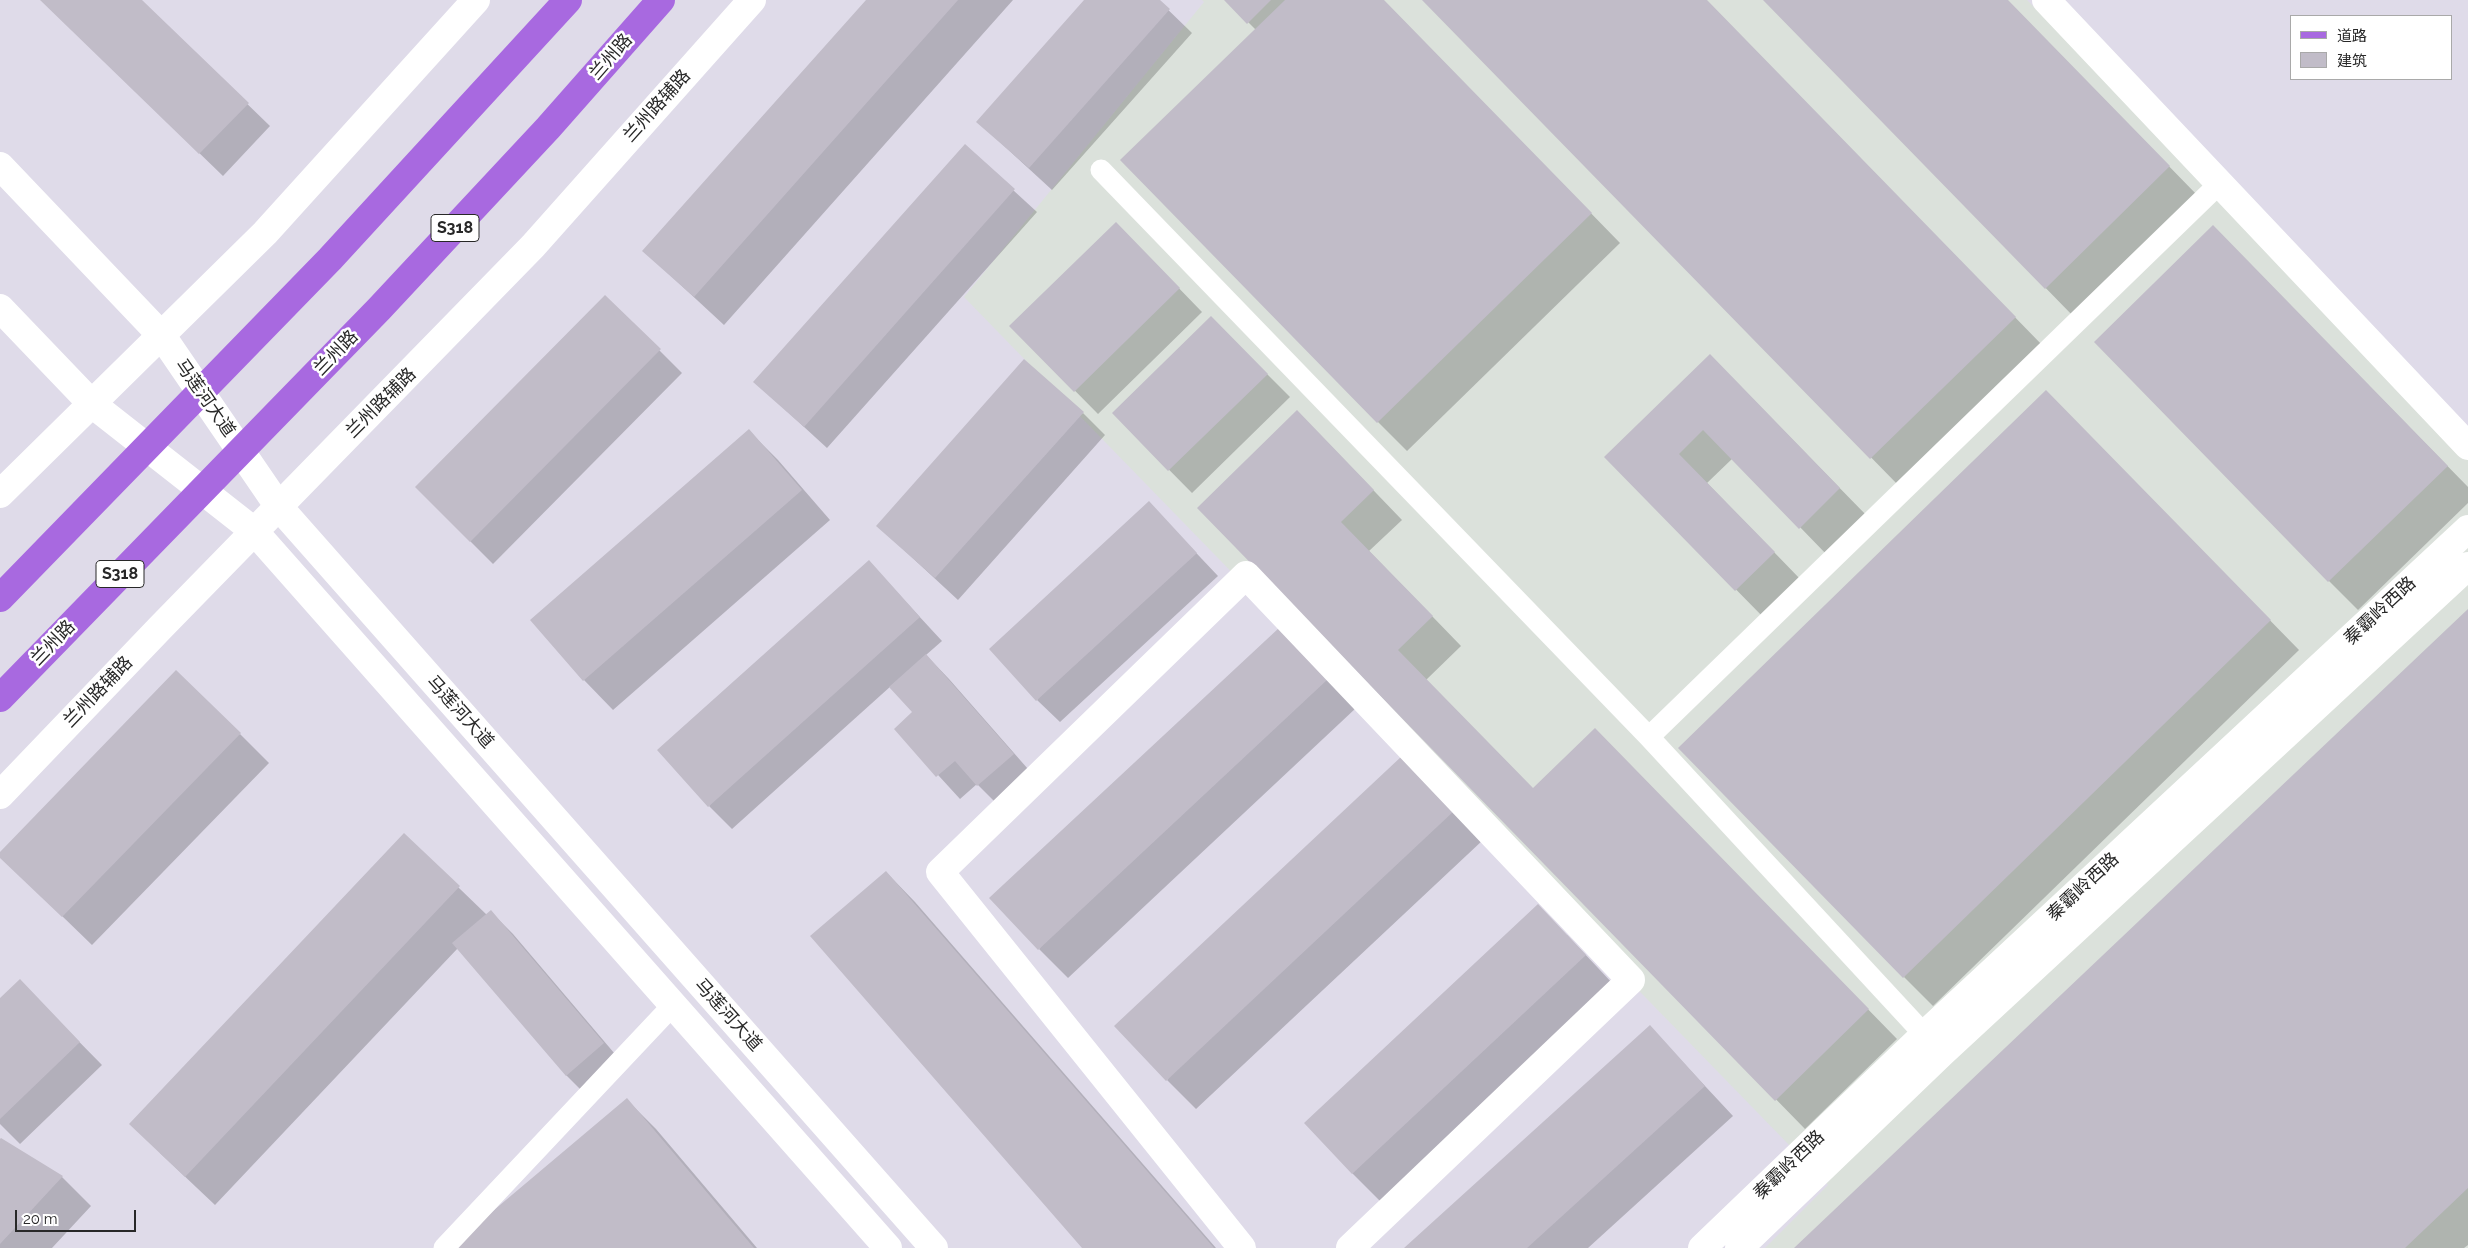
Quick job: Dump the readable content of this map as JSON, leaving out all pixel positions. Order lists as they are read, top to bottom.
{
  "streets": {
    "main road": ["兰州路", "S318"],
    "street": ["兰州路辅路", "马莲河大道", "秦霸岭西路"]
  },
  "crossings": [
    ["兰州路", "马莲河大道"],
    ["兰州路辅路", "马莲河大道"]
  ],
  "legend": ["道路", "建筑"],
  "scale_bar": "20 m"
}
